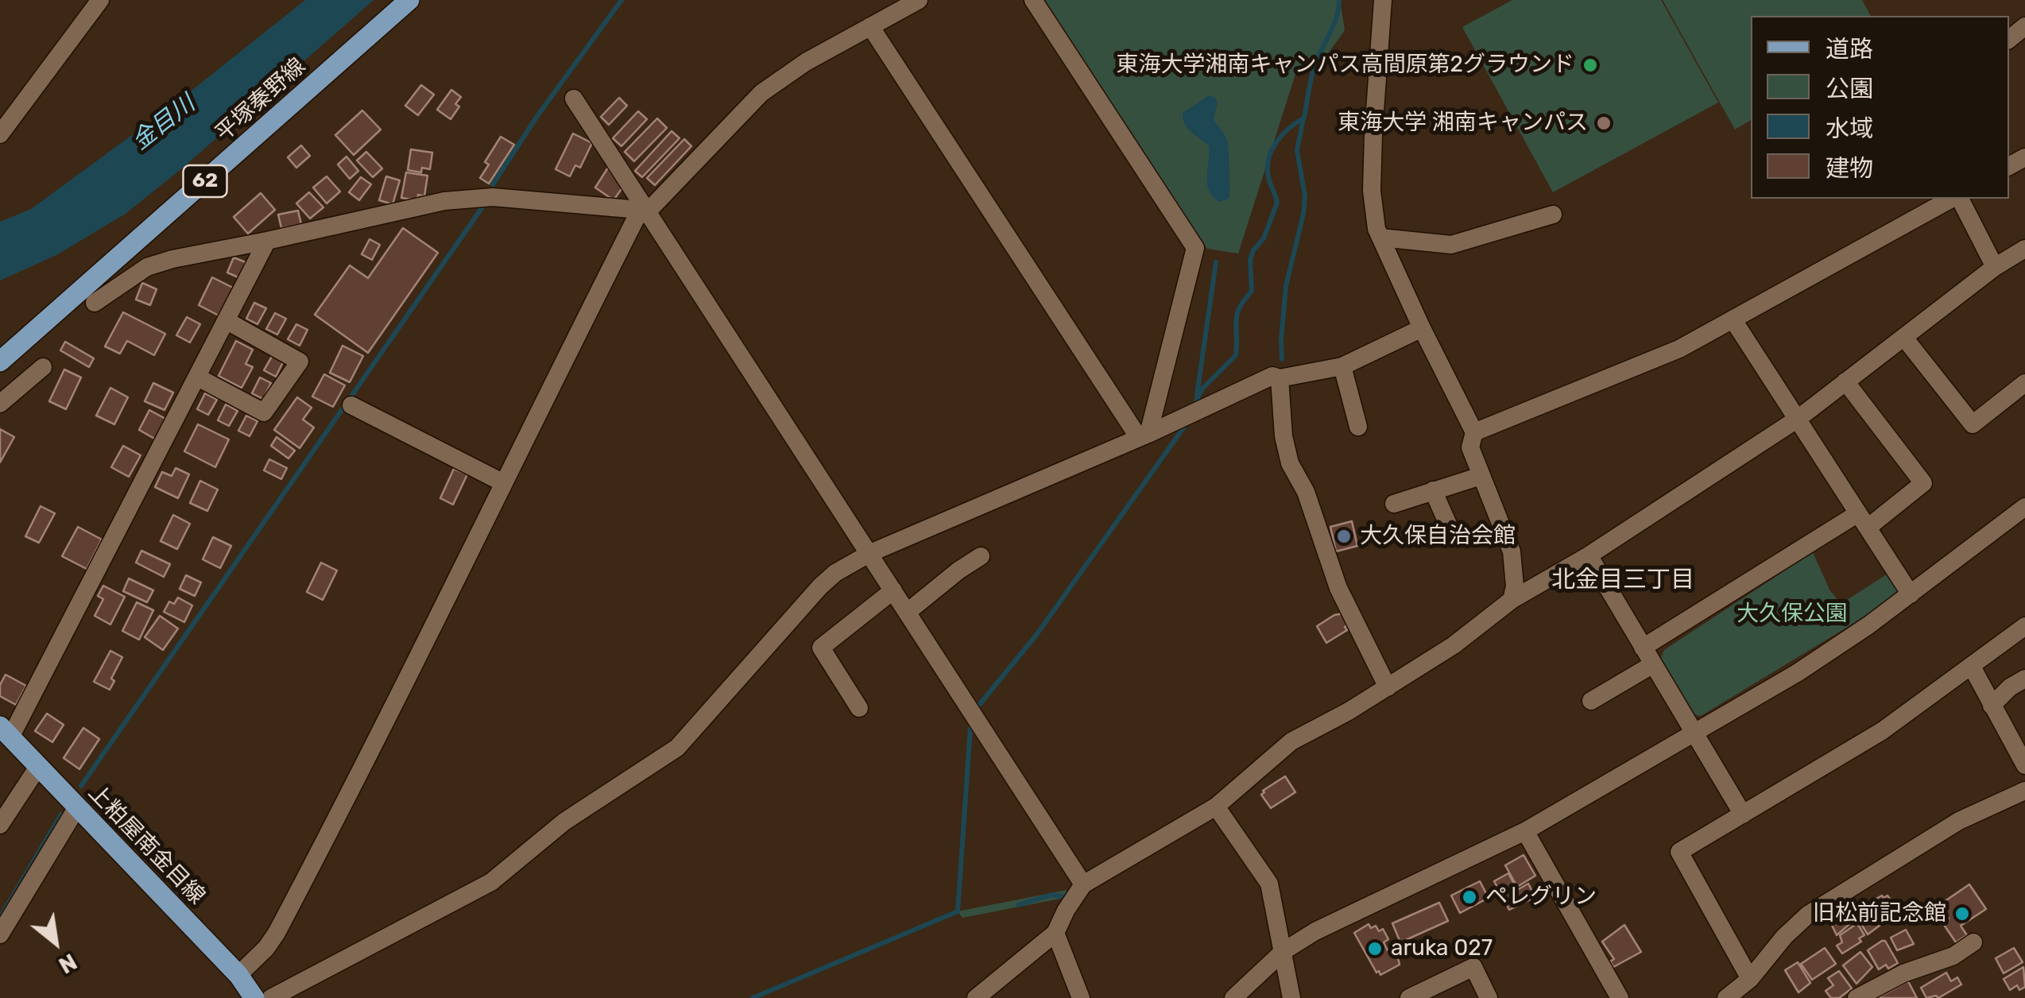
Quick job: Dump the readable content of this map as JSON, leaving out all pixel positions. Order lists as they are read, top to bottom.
{
  "streets": {
    "main road": ["平塚秦野線", "62", "上粕屋南金目線"]
  },
  "districts": ["北金目三丁目"],
  "water": ["金目川"],
  "parks": ["大久保公園"],
  "places": [
    "東海大学湘南キャンパス高間原第2グラウンド",
    "東海大学 湘南キャンパス",
    "大久保自治会館",
    "ペレグリン",
    "旧松前記念館",
    "aruka 027"
  ],
  "legend": [
    "道路",
    "公園",
    "水域",
    "建物"
  ],
  "north": "bottom right"
}
